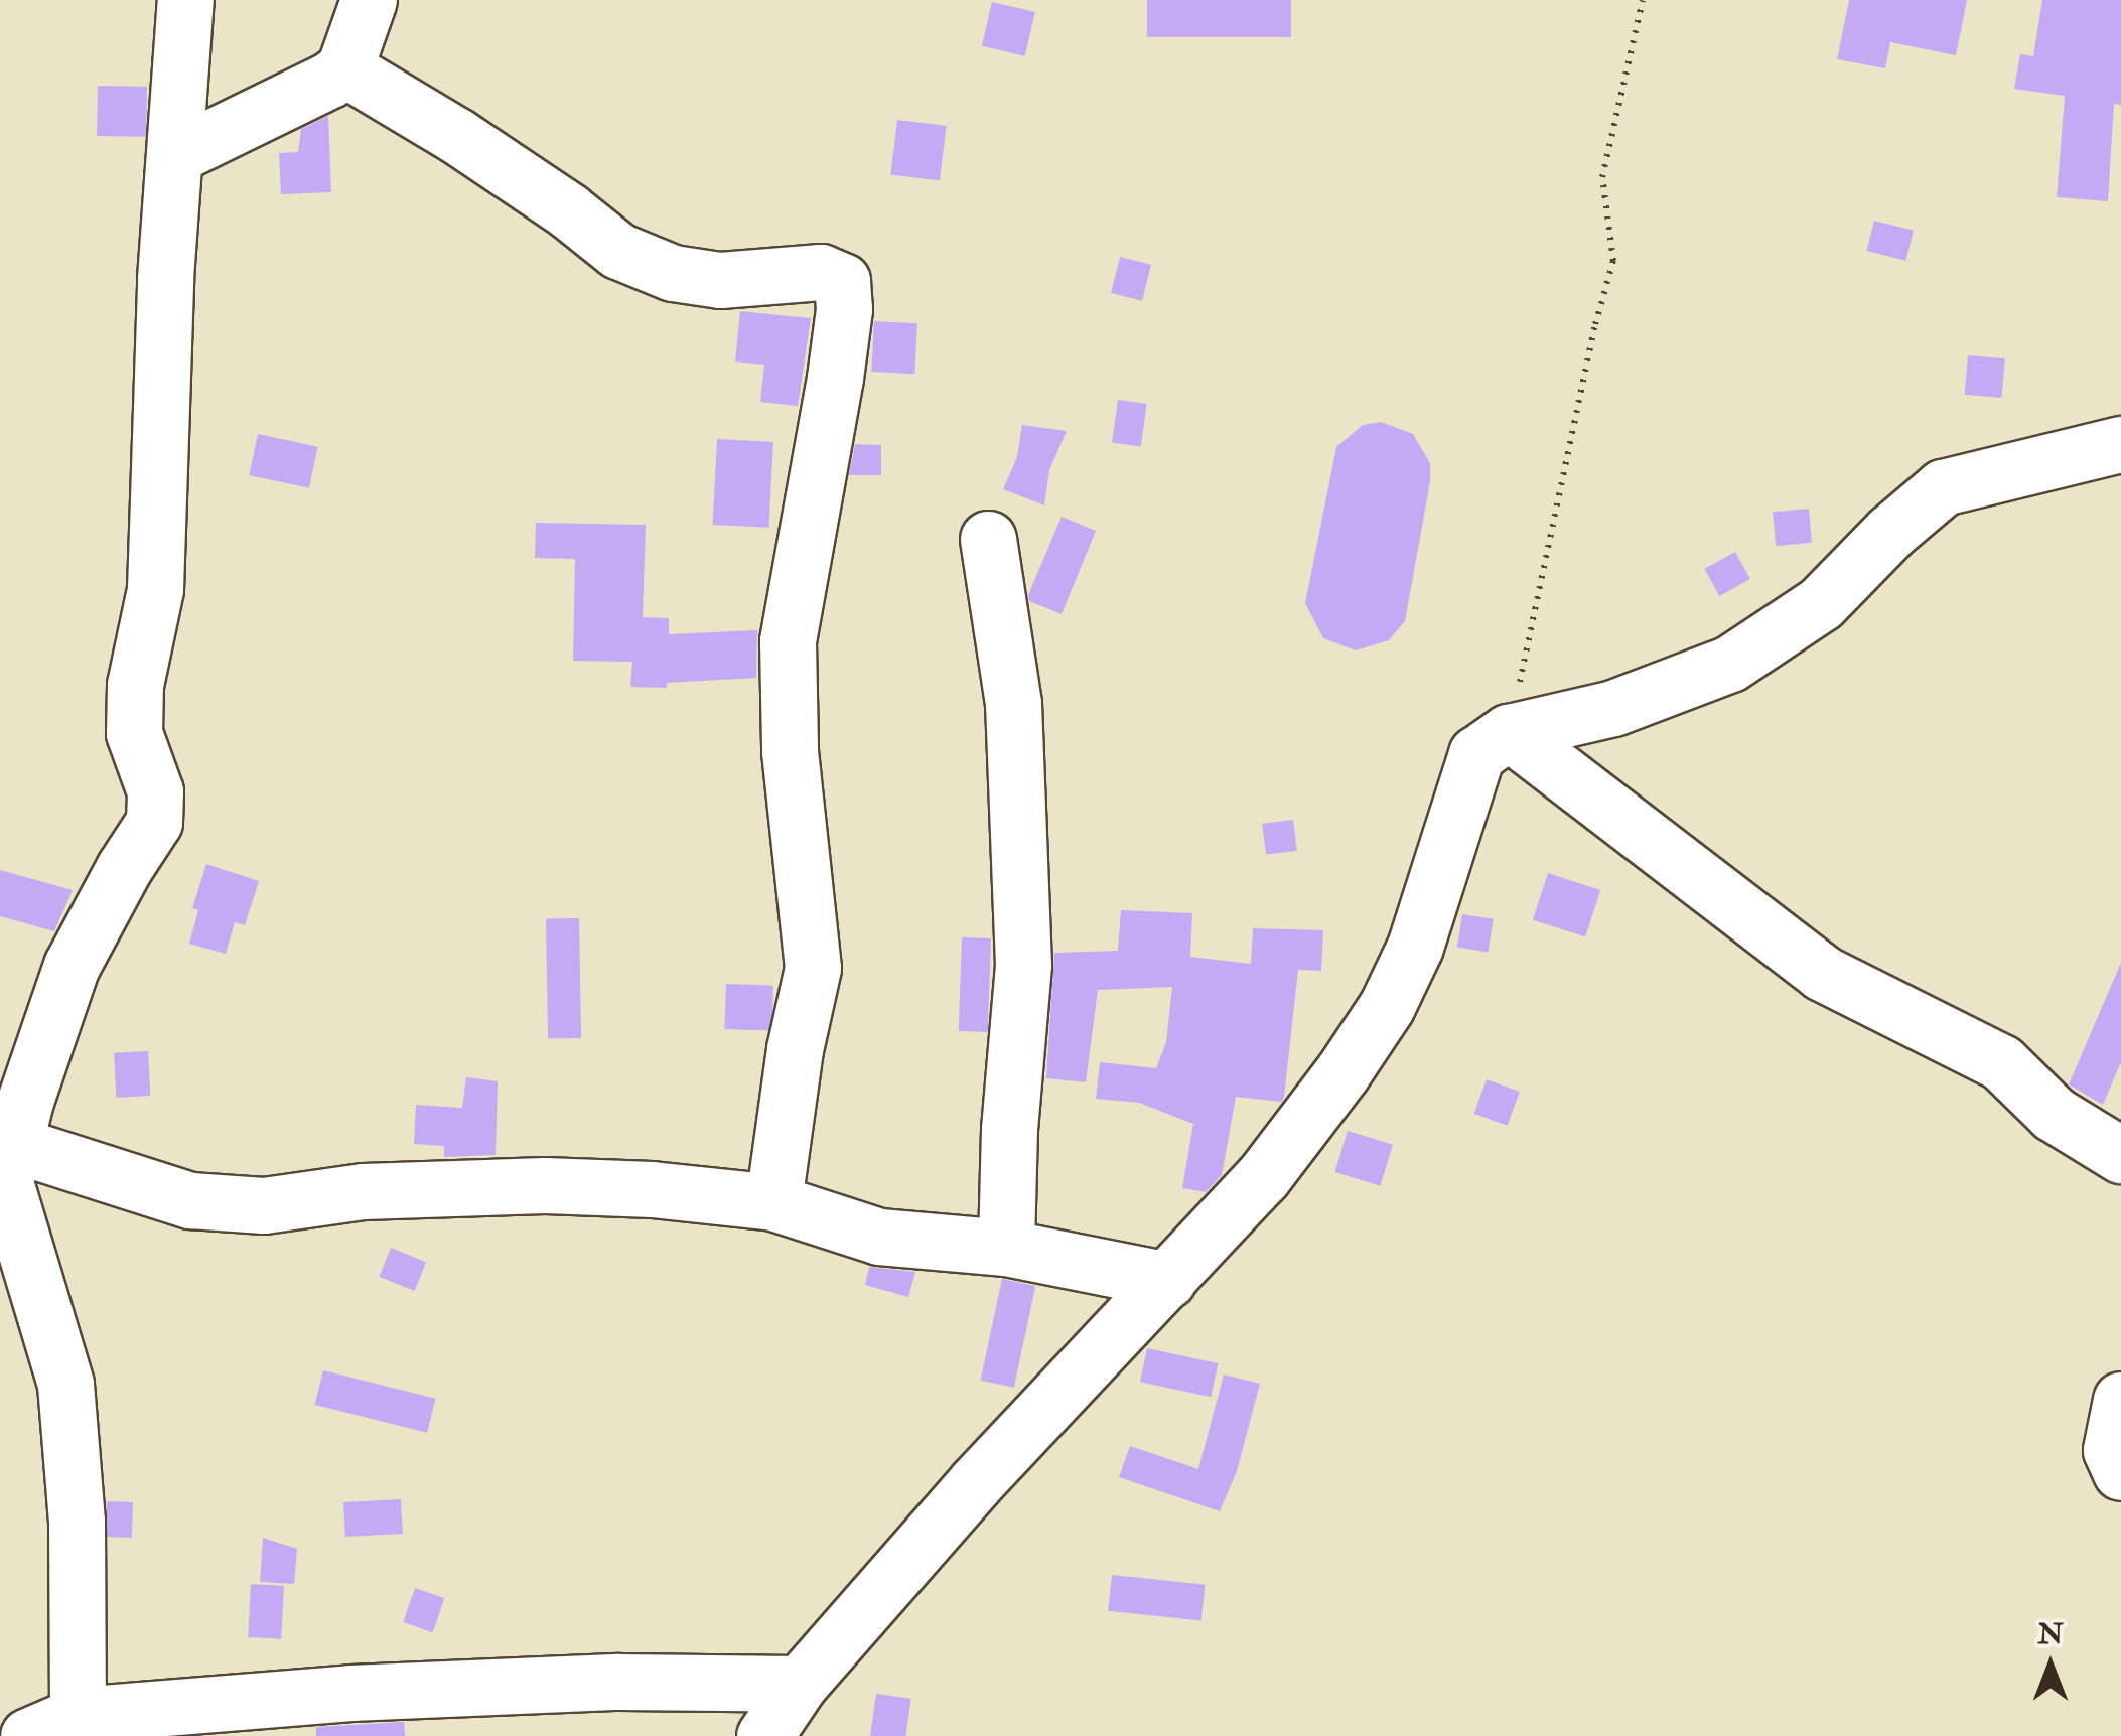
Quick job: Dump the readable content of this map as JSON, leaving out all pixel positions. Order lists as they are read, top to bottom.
{
  "north": "top"
}
